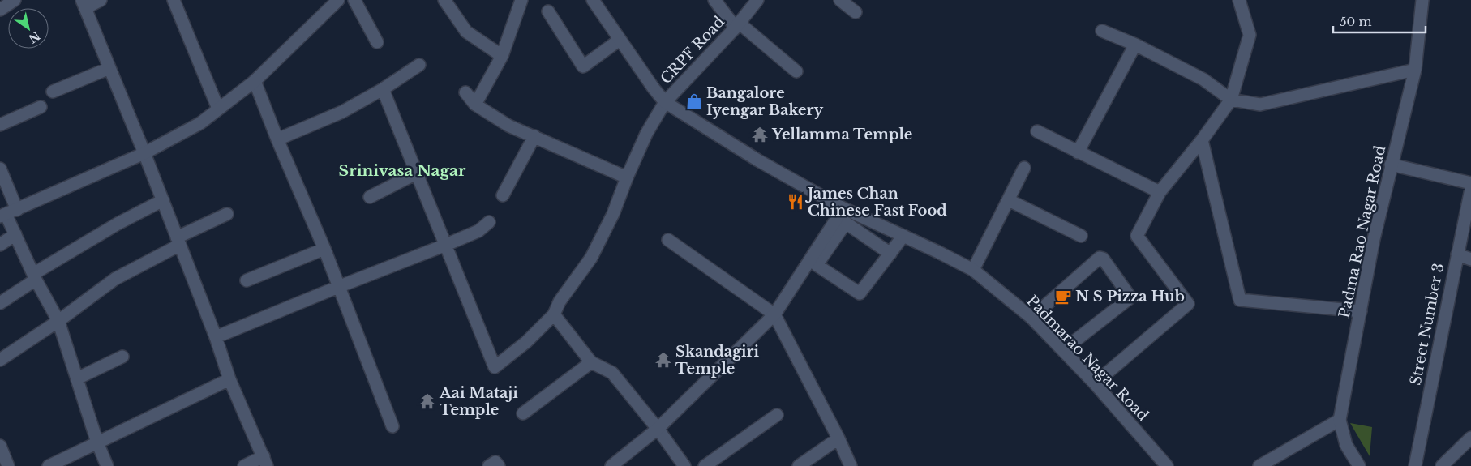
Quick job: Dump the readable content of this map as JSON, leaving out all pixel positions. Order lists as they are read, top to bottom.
{
  "streets": {
    "street": [
      "CRPF Road",
      "Padma Rao Nagar Road",
      "Street Number 3",
      "Padmarao Nagar Road"
    ]
  },
  "crossings": [
    ["CRPF Road", "Padmarao Nagar Road"]
  ],
  "districts": ["Srinivasa Nagar"],
  "places": {
    "shop": ["Bangalore Iyengar Bakery"],
    "temple": ["Yellamma Temple", "Skandagiri Temple", "Aai Mataji Temple"],
    "restaurant": ["James Chan Chinese Fast Food"],
    "cafe": ["N S Pizza Hub"]
  },
  "scale_bar": "50 m",
  "north": "bottom right"
}
